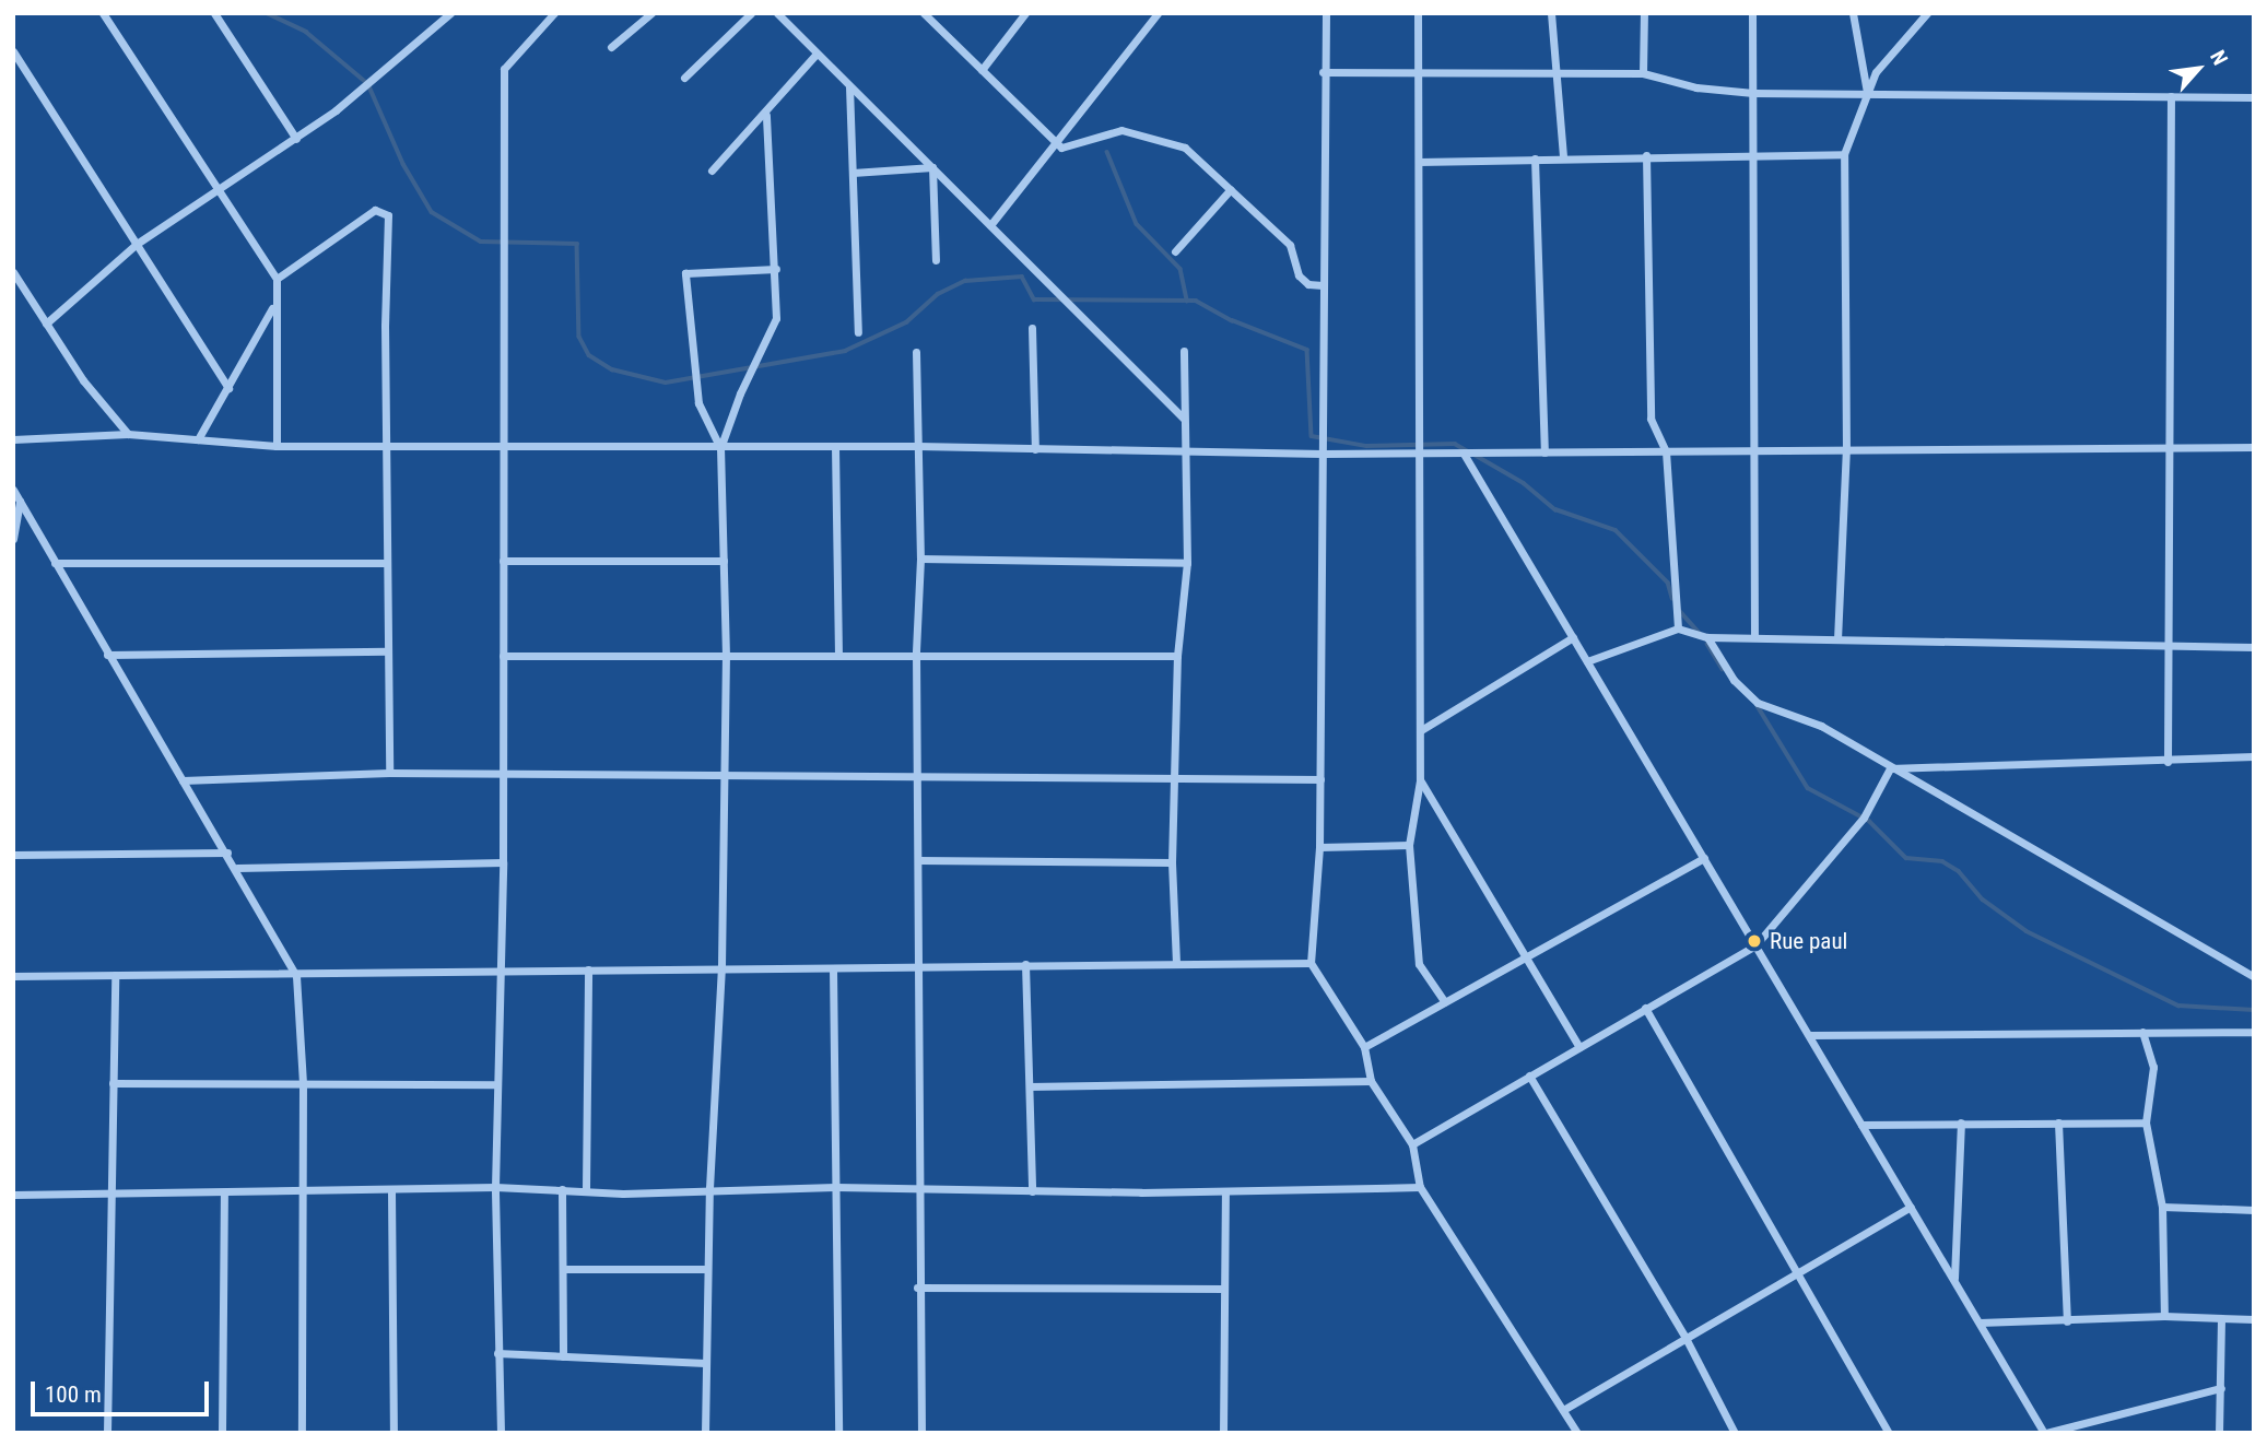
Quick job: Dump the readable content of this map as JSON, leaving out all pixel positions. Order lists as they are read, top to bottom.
{
  "places": ["Rue paul"],
  "scale_bar": "100 m",
  "north": "top right"
}
